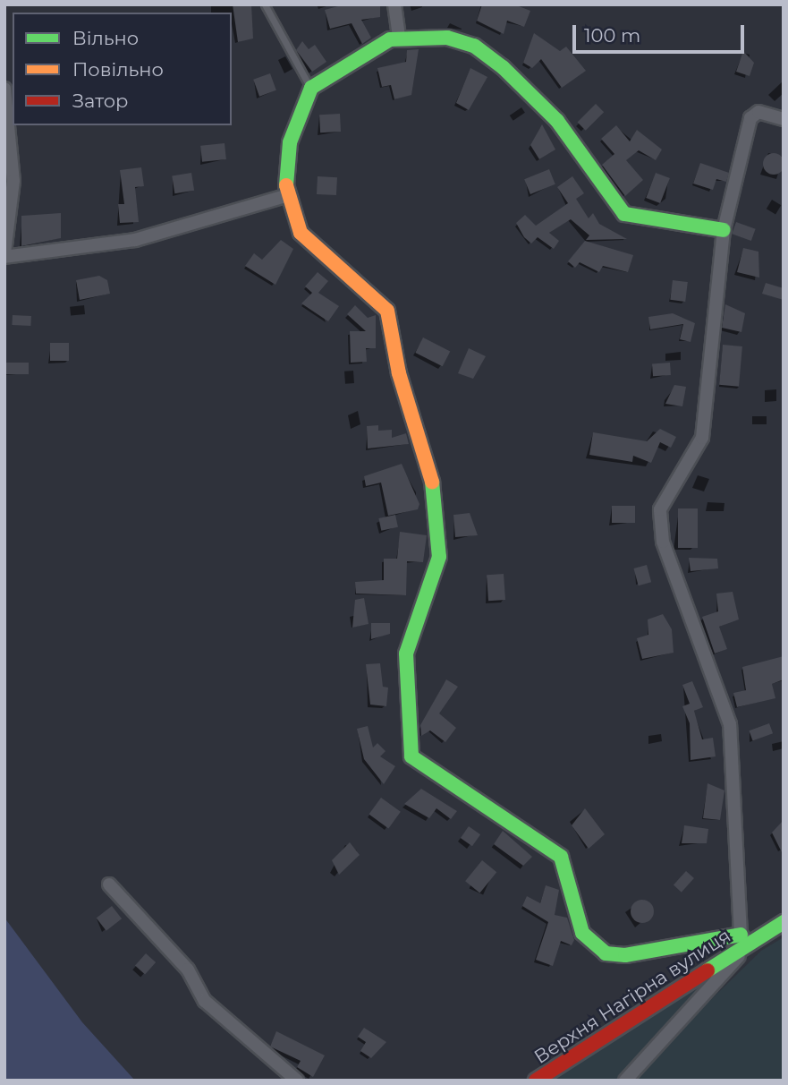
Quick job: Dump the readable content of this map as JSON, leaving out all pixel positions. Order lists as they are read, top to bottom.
{
  "streets": {
    "street": ["Верхня Нагірна вулиця"]
  },
  "legend": ["Вільно", "Повільно", "Затор"],
  "scale_bar": "100 m"
}
